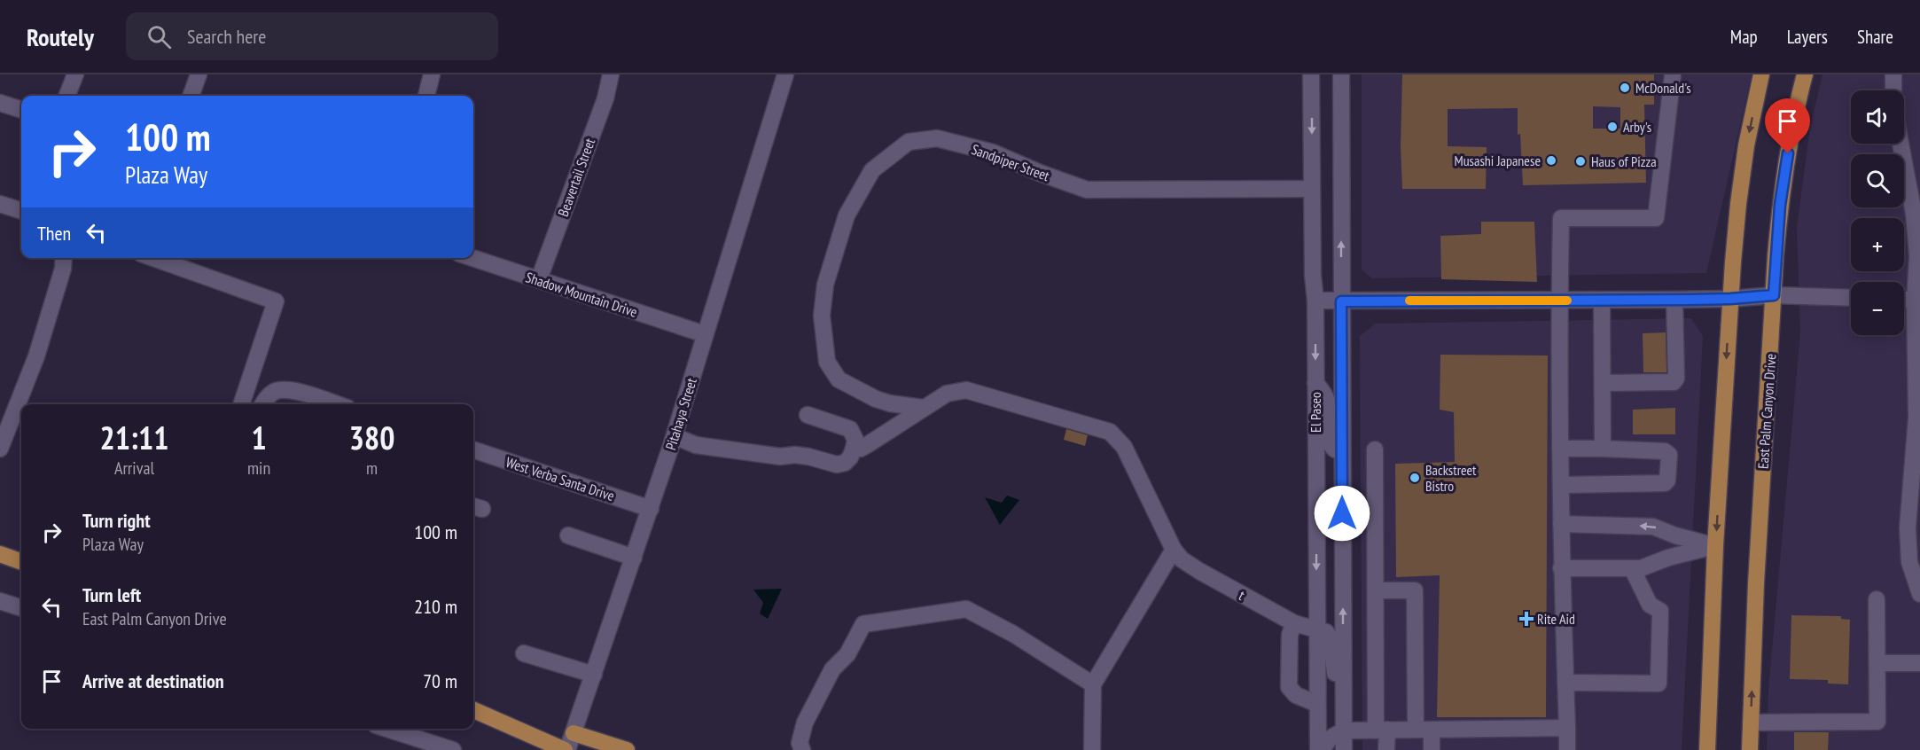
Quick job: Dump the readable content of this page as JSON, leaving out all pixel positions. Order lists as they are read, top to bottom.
{
  "streets": {
    "main road": ["East Palm Canyon Drive"],
    "street": [
      "Sandpiper Street",
      "Beavertail Street",
      "Shadow Mountain Drive",
      "El Paseo",
      "Pitahaya Street",
      "West Verba Santa Drive",
      "t"
    ]
  },
  "crossings": [
    ["Sandpiper Street", "El Paseo"],
    ["Beavertail Street", "Shadow Mountain Drive"],
    ["Shadow Mountain Drive", "Pitahaya Street"],
    ["El Paseo", "t"],
    ["Pitahaya Street", "West Verba Santa Drive"]
  ],
  "places": {
    "other": [
      "McDonald's",
      "Arby's",
      "Musashi Japanese",
      "Haus of Pizza",
      "Backstreet Bistro"
    ],
    "health": ["Rite Aid"]
  },
  "page": {
    "header": "Routely",
    "search": "Search here",
    "nav": ["Map", "Layers", "Share"],
    "map_buttons": ["+", "−"],
    "turn": ["100 m", "Plaza Way"],
    "then": "Then",
    "eta": [
      "21:11",
      "Arrival",
      "1",
      "min",
      "380",
      "m"
    ],
    "list": [
      {
        "name": "Turn right",
        "note": "Plaza Way",
        "value": "100 m"
      },
      {
        "name": "Turn left",
        "note": "East Palm Canyon Drive",
        "value": "210 m"
      },
      {
        "name": "Arrive at destination",
        "value": "70 m"
      }
    ]
  }
}
